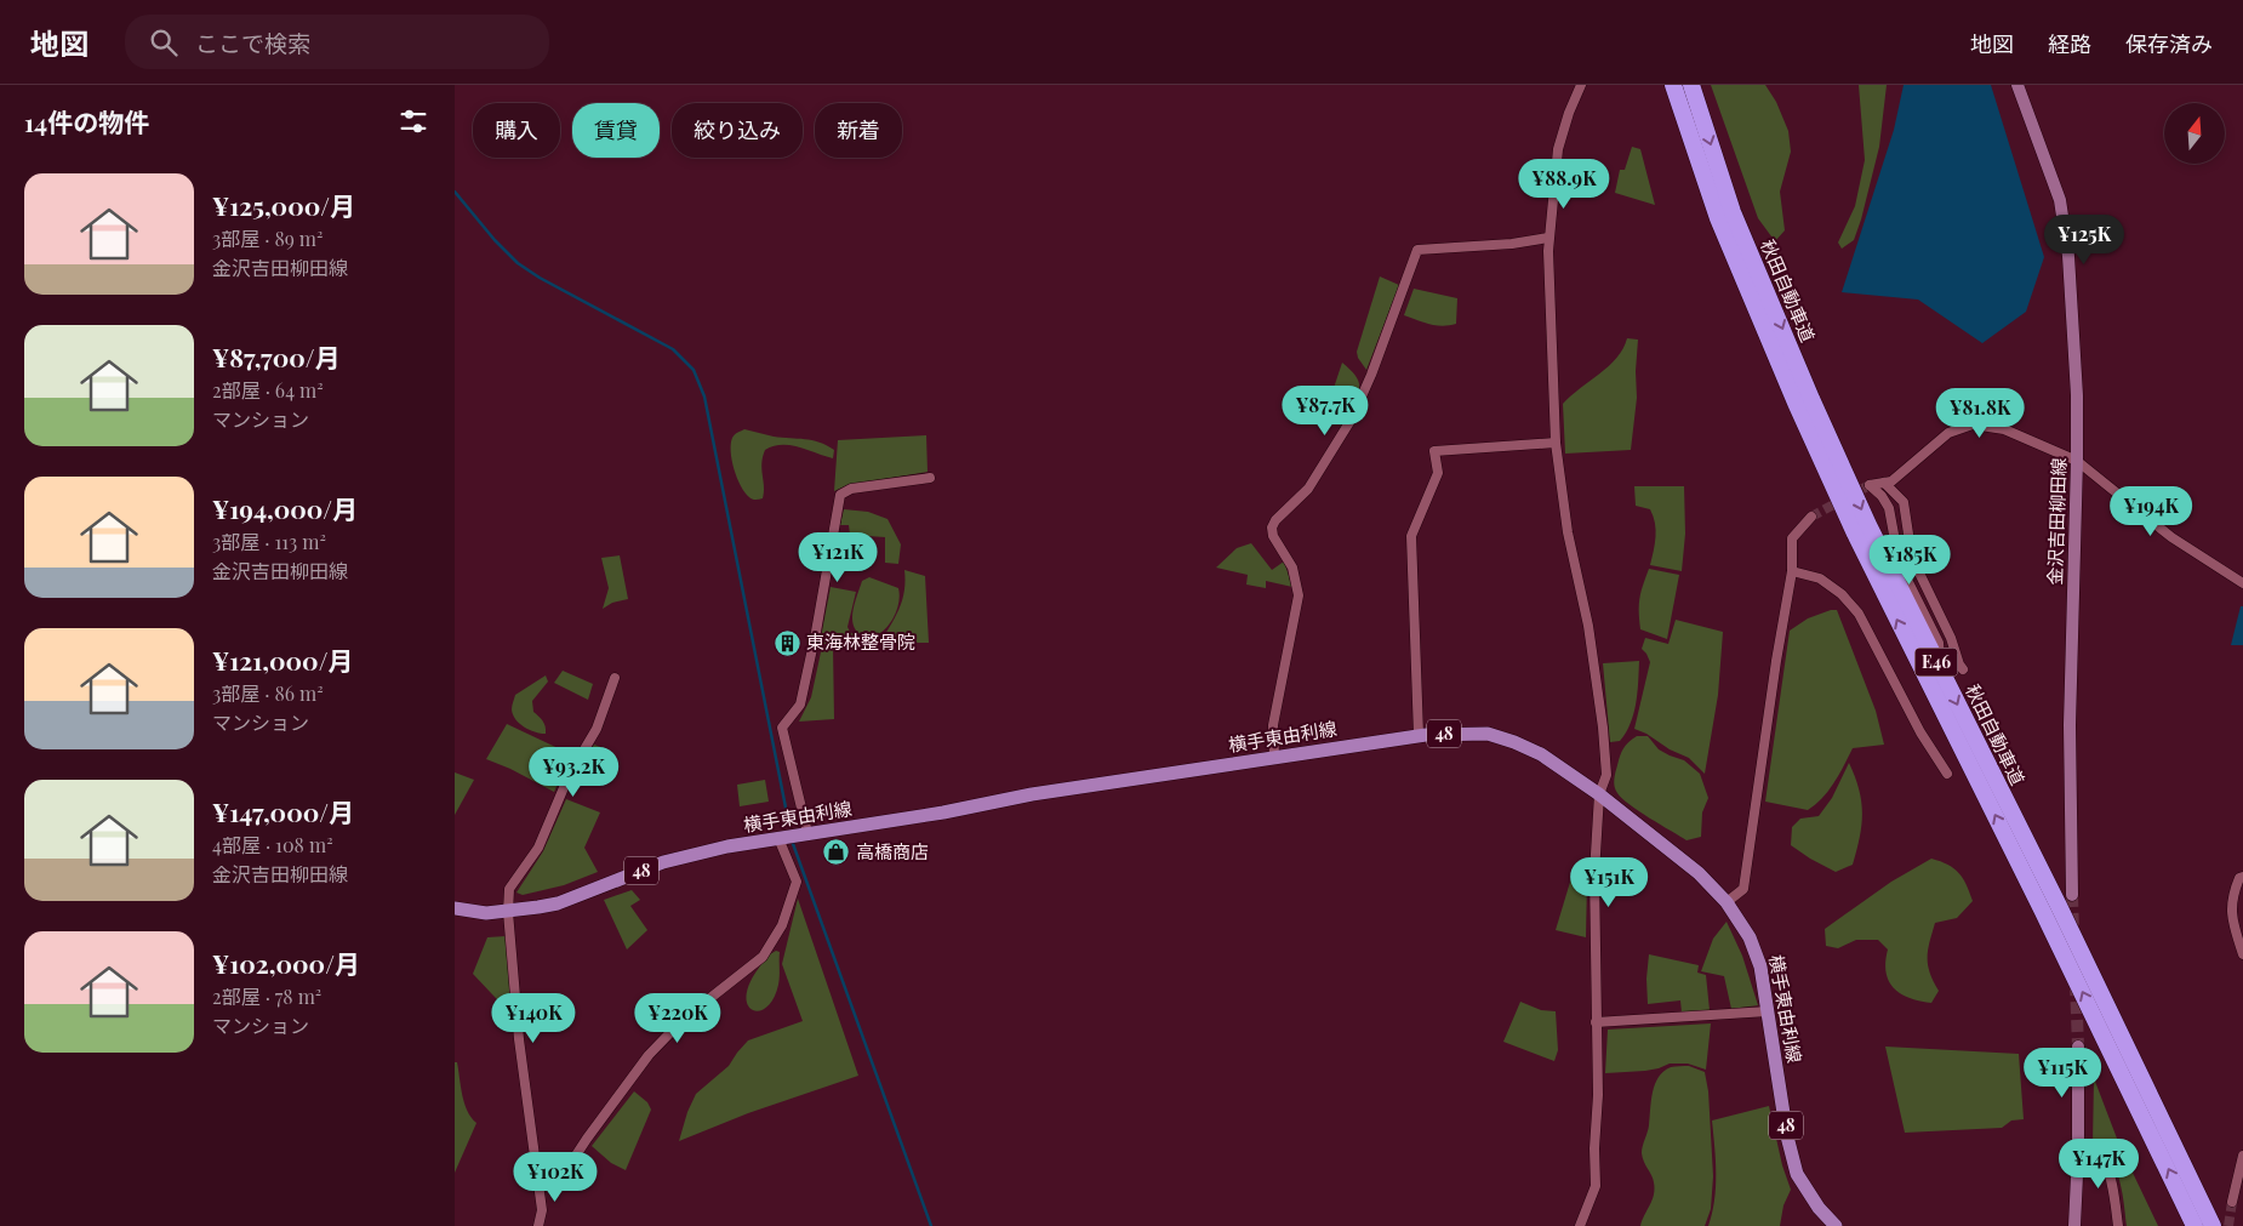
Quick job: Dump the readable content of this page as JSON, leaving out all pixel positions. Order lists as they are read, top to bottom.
{
  "streets": {
    "highway": ["秋田自動車道", "E46"],
    "main road": ["金沢吉田柳田線", "48", "横手東由利線"]
  },
  "places": {
    "building": ["東海林整骨院"],
    "shop": ["高橋商店"]
  },
  "north": "top",
  "page": {
    "header": "地図",
    "search": "ここで検索",
    "nav": ["地図", "経路", "保存済み"],
    "heading": "14件の物件",
    "chip": [
      "購入",
      "賃貸",
      "絞り込み",
      "新着"
    ],
    "list": [
      {
        "name": "¥125,000/月",
        "note": "3部屋 · 89 m² · 金沢吉田柳田線"
      },
      {
        "name": "¥87,700/月",
        "note": "2部屋 · 64 m² · マンション"
      },
      {
        "name": "¥194,000/月",
        "note": "3部屋 · 113 m² · 金沢吉田柳田線"
      },
      {
        "name": "¥121,000/月",
        "note": "3部屋 · 86 m² · マンション"
      },
      {
        "name": "¥147,000/月",
        "note": "4部屋 · 108 m² · 金沢吉田柳田線"
      },
      {
        "name": "¥102,000/月",
        "note": "2部屋 · 78 m² · マンション"
      }
    ],
    "price": [
      "¥88.9K",
      "¥125K",
      "¥87.7K",
      "¥81.8K",
      "¥194K",
      "¥121K",
      "¥185K",
      "¥93.2K",
      "¥151K",
      "¥140K",
      "¥220K",
      "¥115K",
      "¥147K",
      "¥102K"
    ]
  }
}
